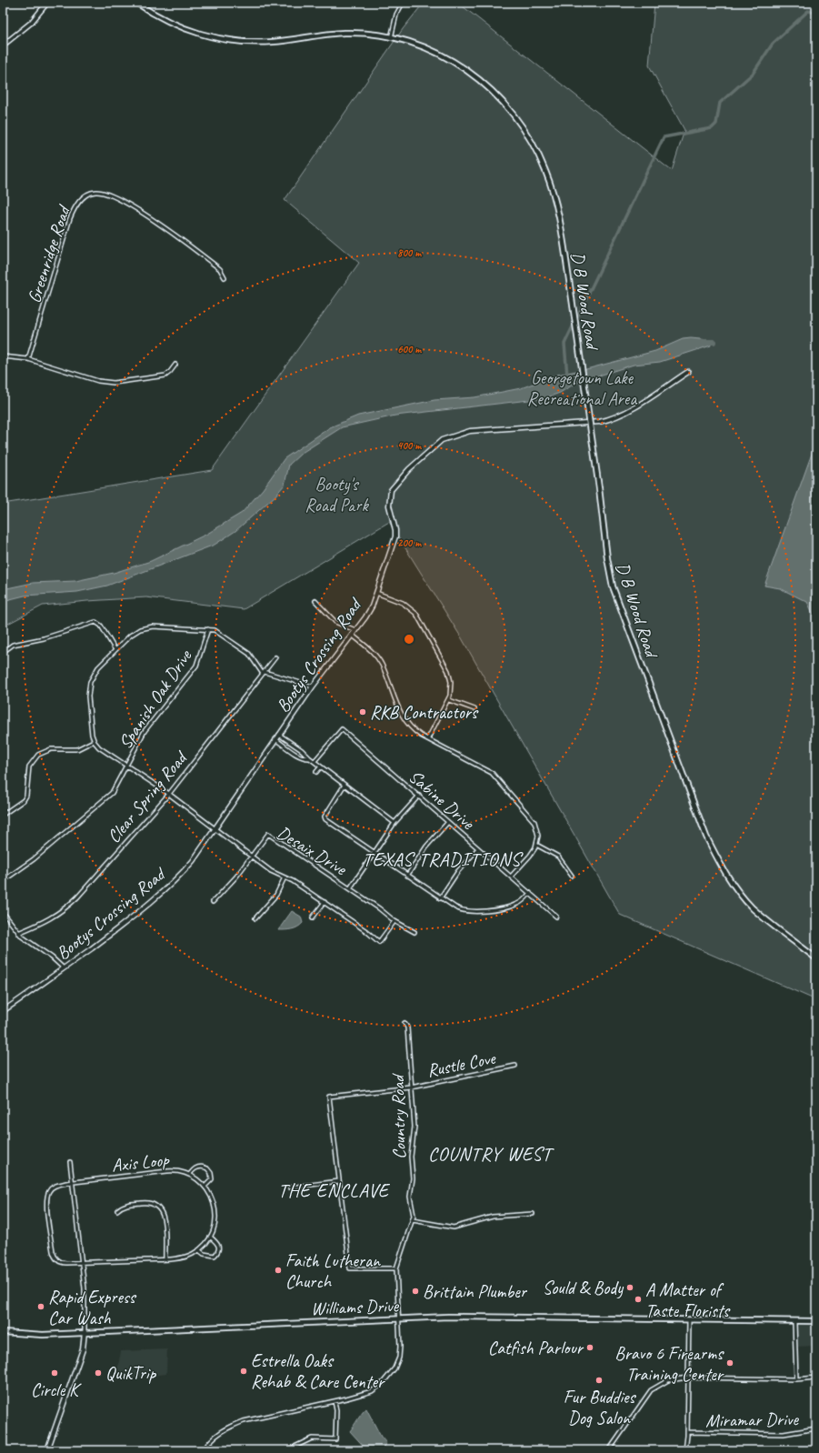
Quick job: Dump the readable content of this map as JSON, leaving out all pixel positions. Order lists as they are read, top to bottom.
{
  "streets": {
    "main road": ["D B Wood Road", "Williams Drive"],
    "street": [
      "Greenridge Road",
      "Bootys Crossing Road",
      "Spanish Oak Drive",
      "Clear Spring Road",
      "Sabine Drive",
      "Desaix Drive",
      "Rustle Cove",
      "Country Road",
      "Axis Loop",
      "Miramar Drive"
    ]
  },
  "crossings": [
    ["Rustle Cove", "Country Road"],
    ["Country Road", "Williams Drive"]
  ],
  "districts": ["TEXAS TRADITIONS", "COUNTRY WEST", "THE ENCLAVE"],
  "parks": ["Georgetown Lake Recreational Area", "Booty's Road Park"],
  "places": [
    "RKB Contractors",
    "Faith Lutheran Church",
    "Sould & Body",
    "Brittain Plumber",
    "A Matter of Taste Florists",
    "Rapid Express Car Wash",
    "Catfish Parlour",
    "Bravo 6 Firearms Training Center",
    "Estrella Oaks Rehab & Care Center",
    "Circle K",
    "QuikTrip",
    "Fur Buddies Dog Salon"
  ],
  "rings": [
    "800 m",
    "600 m",
    "400 m",
    "200 m"
  ]
}
